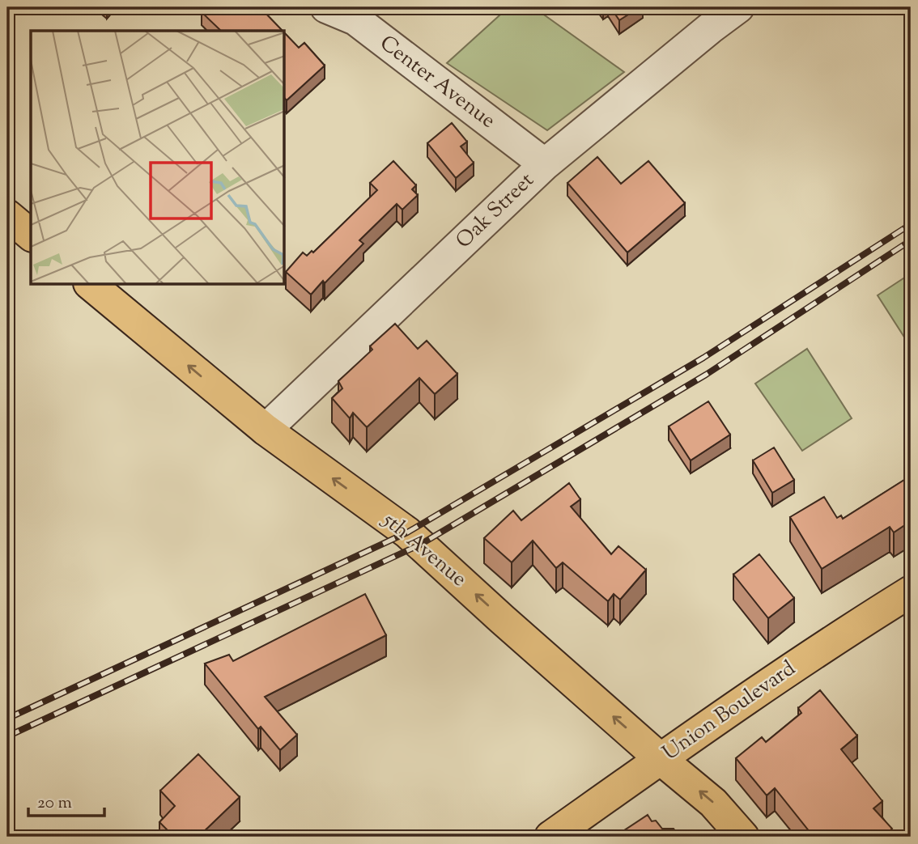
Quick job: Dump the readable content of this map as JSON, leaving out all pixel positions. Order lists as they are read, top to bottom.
{
  "streets": {
    "main road": ["5th Avenue", "Union Boulevard"],
    "street": ["Center Avenue", "Oak Street"]
  },
  "crossings": [
    ["Center Avenue", "Oak Street"],
    ["Oak Street", "5th Avenue"],
    ["5th Avenue", "Union Boulevard"]
  ],
  "one_way": ["5th Avenue"],
  "scale_bar": "20 m"
}
